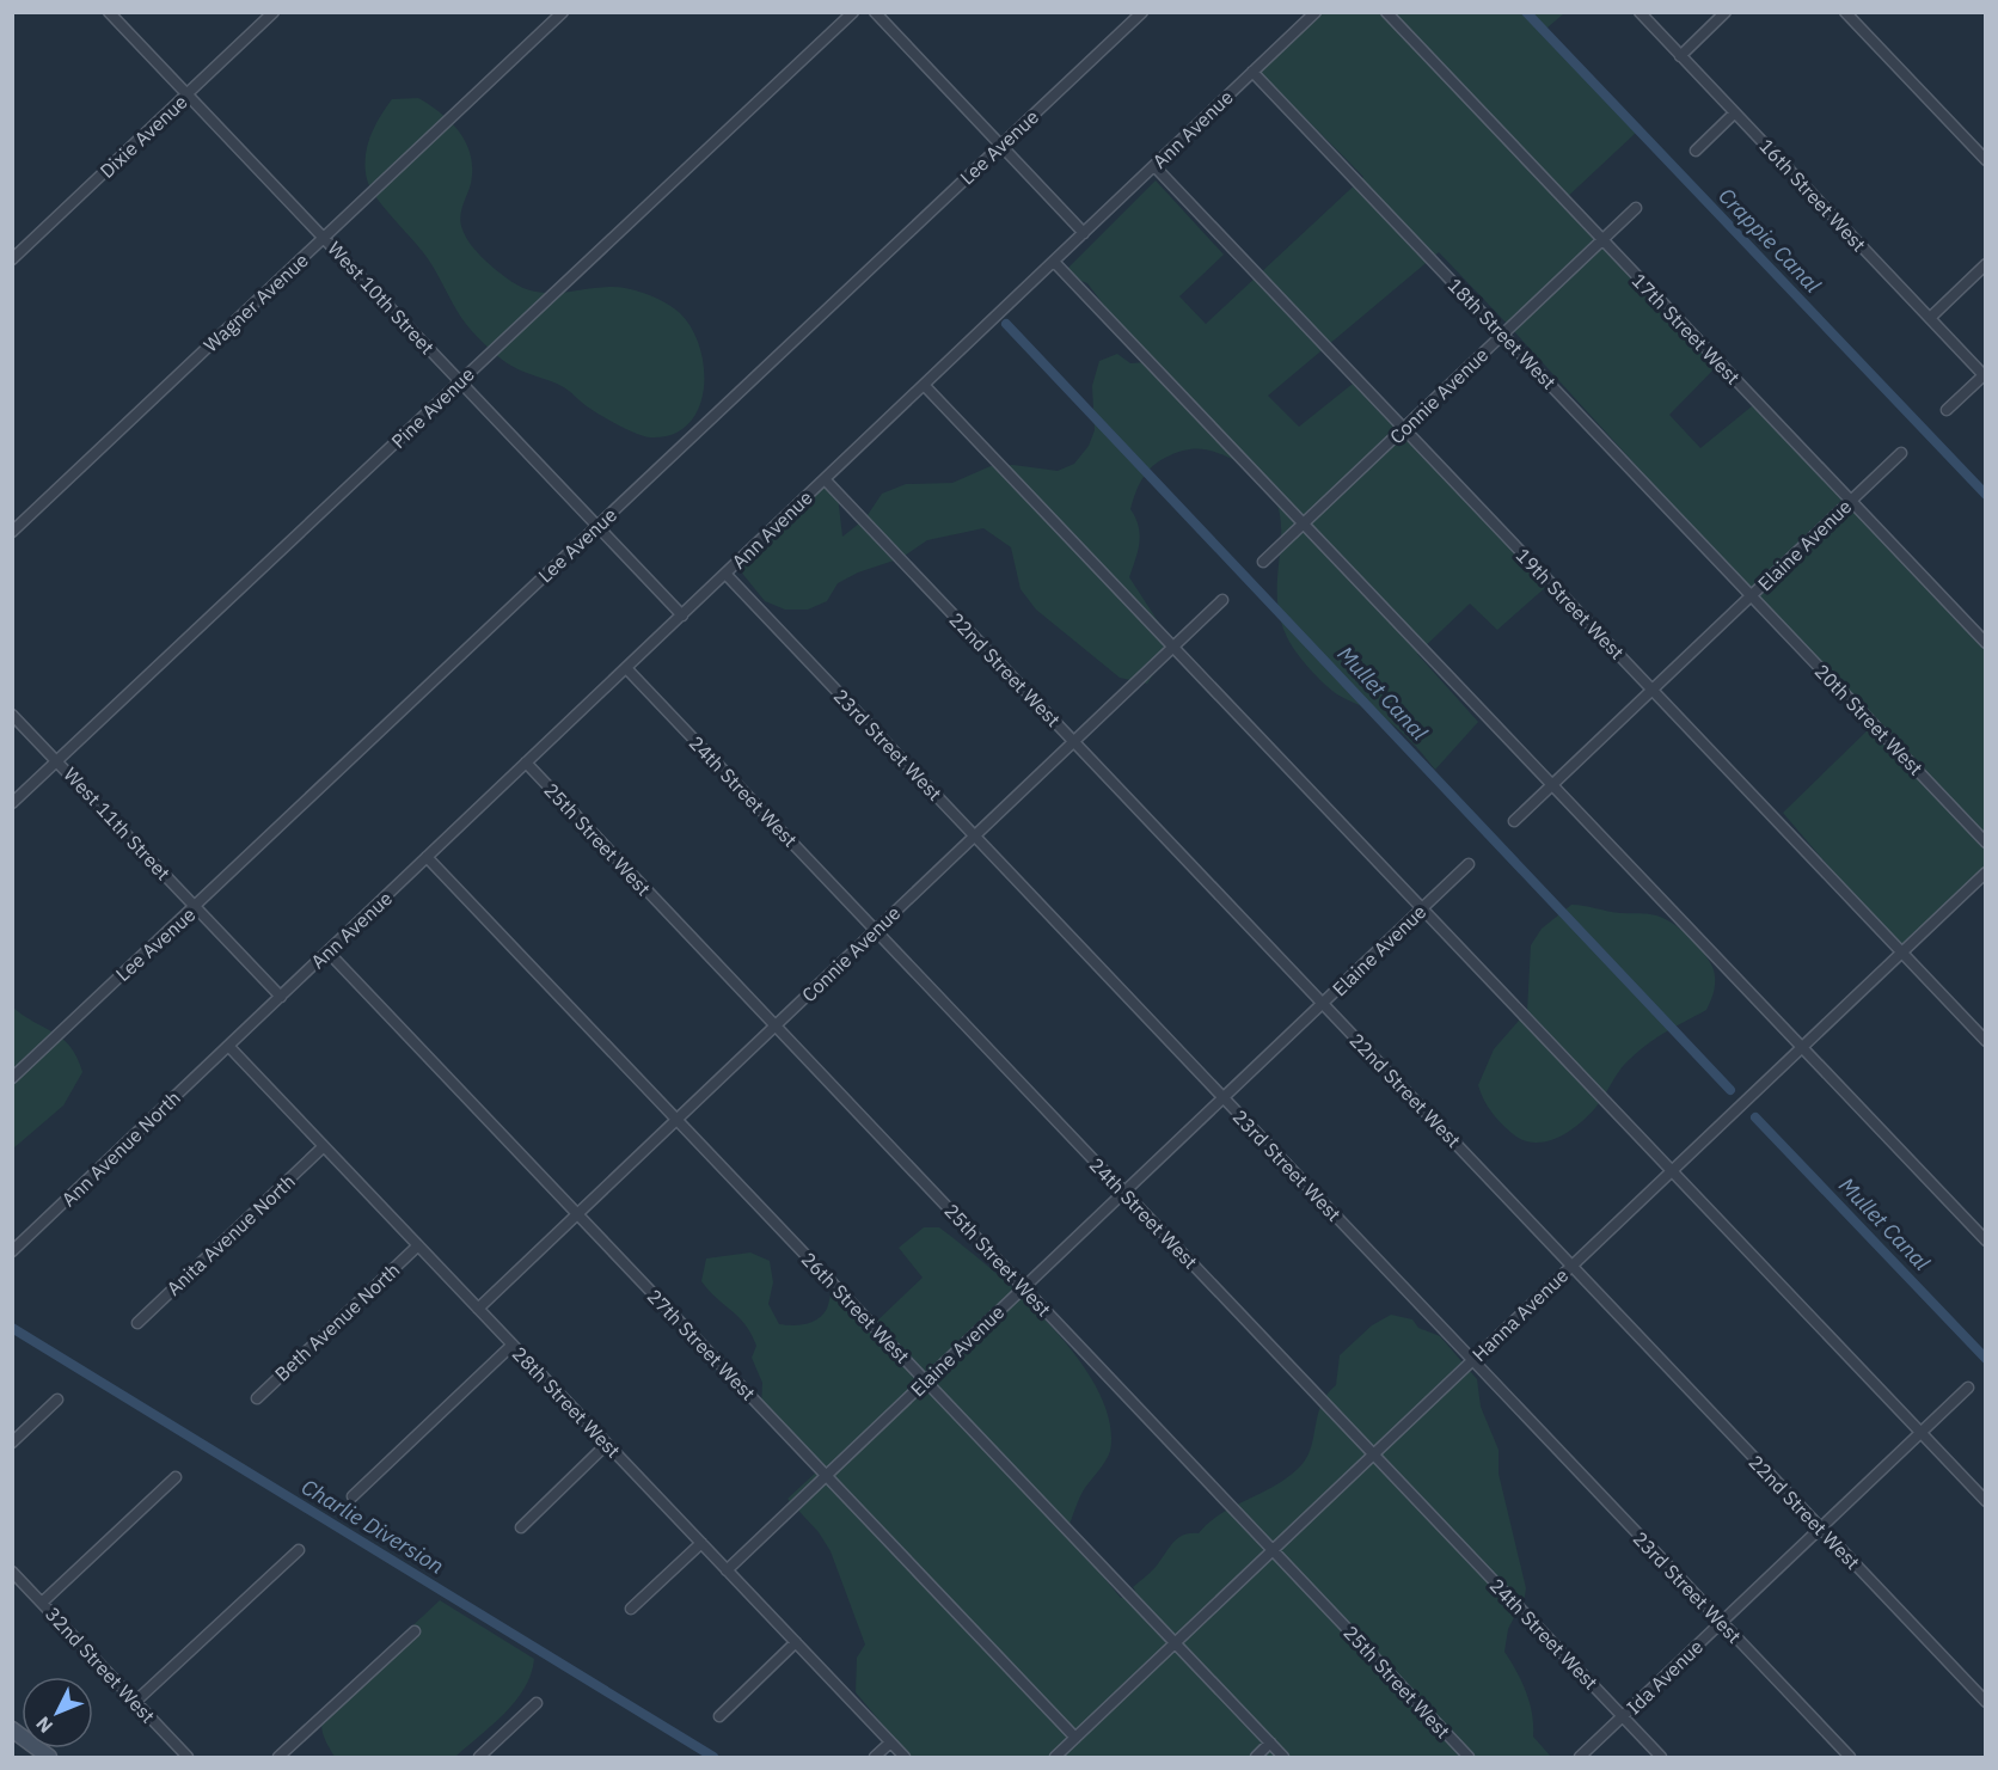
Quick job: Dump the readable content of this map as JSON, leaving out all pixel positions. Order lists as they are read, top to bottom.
{
  "streets": {
    "street": [
      "Ann Avenue",
      "Dixie Avenue",
      "Lee Avenue",
      "16th Street West",
      "West 10th Street",
      "Wagner Avenue",
      "17th Street West",
      "18th Street West",
      "Connie Avenue",
      "Pine Avenue",
      "Elaine Avenue",
      "19th Street West",
      "22nd Street West",
      "20th Street West",
      "23rd Street West",
      "24th Street West",
      "West 11th Street",
      "25th Street West",
      "Ann Avenue North",
      "Anita Avenue North",
      "26th Street West",
      "Hanna Avenue",
      "Beth Avenue North",
      "27th Street West",
      "28th Street West",
      "32nd Street West",
      "Ida Avenue"
    ]
  },
  "crossings": [
    ["Ann Avenue", "West 10th Street"],
    ["Ann Avenue", "18th Street West"],
    ["Ann Avenue", "19th Street West"],
    ["Ann Avenue", "22nd Street West"],
    ["Ann Avenue", "23rd Street West"],
    ["Ann Avenue", "24th Street West"],
    ["Ann Avenue", "West 11th Street"],
    ["Ann Avenue", "25th Street West"],
    ["Ann Avenue", "Ann Avenue North"],
    ["Ann Avenue", "26th Street West"],
    ["Ann Avenue", "27th Street West"],
    ["Ann Avenue", "28th Street West"],
    ["Dixie Avenue", "West 10th Street"],
    ["Lee Avenue", "West 10th Street"],
    ["Lee Avenue", "West 11th Street"],
    ["West 10th Street", "Wagner Avenue"],
    ["West 10th Street", "Pine Avenue"],
    ["17th Street West", "Connie Avenue"],
    ["17th Street West", "Elaine Avenue"],
    ["18th Street West", "Connie Avenue"],
    ["18th Street West", "Elaine Avenue"],
    ["18th Street West", "20th Street West"],
    ["Connie Avenue", "19th Street West"],
    ["Connie Avenue", "22nd Street West"],
    ["Connie Avenue", "23rd Street West"],
    ["Connie Avenue", "24th Street West"],
    ["Connie Avenue", "25th Street West"],
    ["Connie Avenue", "26th Street West"],
    ["Connie Avenue", "27th Street West"],
    ["Connie Avenue", "28th Street West"],
    ["Pine Avenue", "West 11th Street"],
    ["Elaine Avenue", "19th Street West"],
    ["Elaine Avenue", "22nd Street West"],
    ["Elaine Avenue", "20th Street West"],
    ["Elaine Avenue", "23rd Street West"],
    ["Elaine Avenue", "24th Street West"],
    ["Elaine Avenue", "25th Street West"],
    ["Elaine Avenue", "26th Street West"],
    ["Elaine Avenue", "27th Street West"],
    ["Elaine Avenue", "28th Street West"],
    ["19th Street West", "Hanna Avenue"],
    ["22nd Street West", "Hanna Avenue"],
    ["22nd Street West", "Ida Avenue"],
    ["23rd Street West", "Hanna Avenue"],
    ["23rd Street West", "Ida Avenue"],
    ["24th Street West", "Hanna Avenue"],
    ["24th Street West", "Ida Avenue"],
    ["25th Street West", "Hanna Avenue"],
    ["Ann Avenue North", "28th Street West"],
    ["Anita Avenue North", "28th Street West"],
    ["26th Street West", "Hanna Avenue"],
    ["Hanna Avenue", "27th Street West"],
    ["Beth Avenue North", "28th Street West"]
  ],
  "water": ["Crappie Canal", "Mullet Canal", "Charlie Diversion"],
  "north": "bottom left"
}
